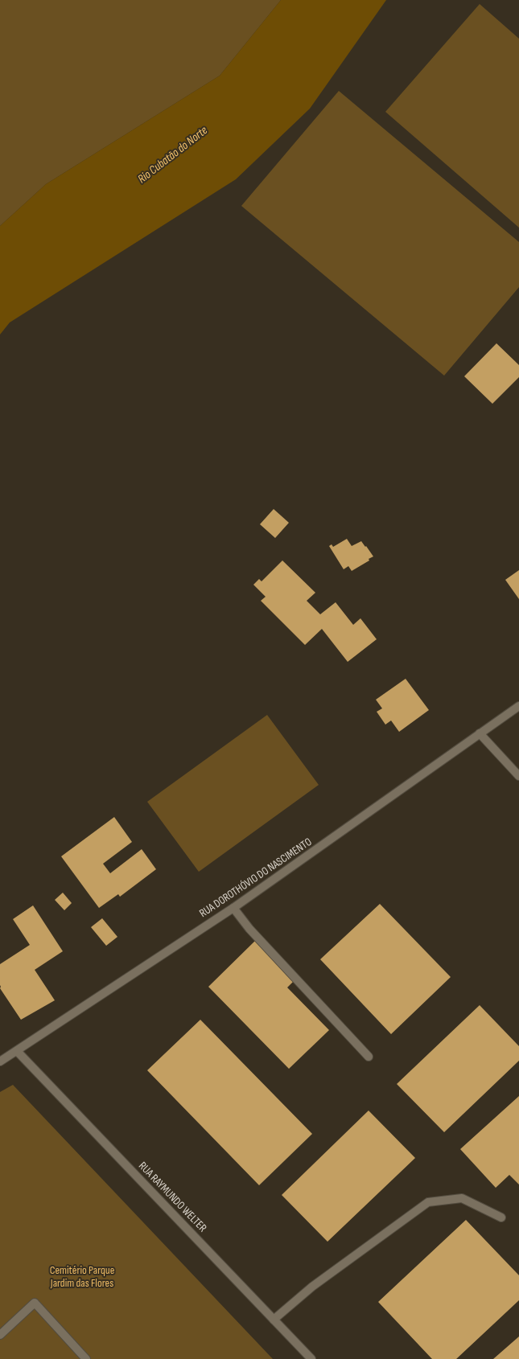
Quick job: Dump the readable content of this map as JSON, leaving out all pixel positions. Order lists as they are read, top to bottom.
{
  "streets": {
    "street": ["RUA DOROTHÓVIO DO NASCIMENTO", "RUA RAYMUNDO WELTER"]
  },
  "crossings": [
    ["RUA DOROTHÓVIO DO NASCIMENTO", "RUA RAYMUNDO WELTER"]
  ],
  "water": ["Rio Cubatão do Norte"],
  "parks": ["Cemitério Parque Jardim das Flores"]
}
